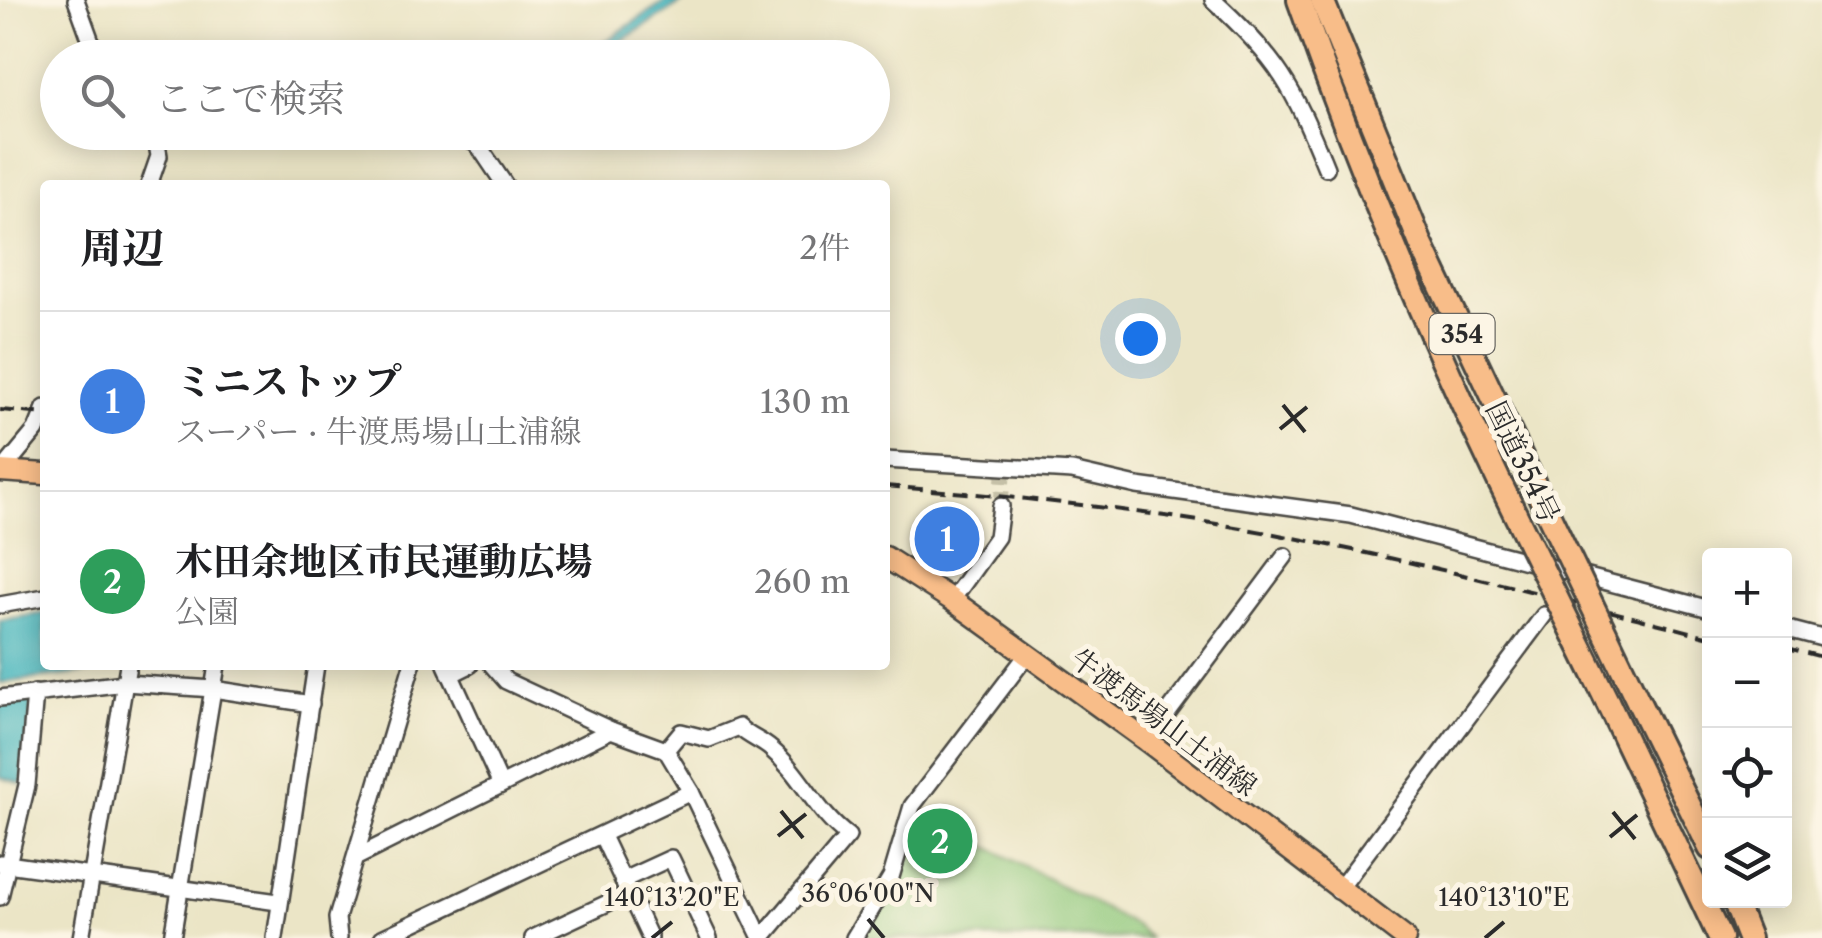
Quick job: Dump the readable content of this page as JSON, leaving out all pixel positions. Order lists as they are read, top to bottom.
{
  "streets": {
    "highway": ["354", "国道354号"],
    "main road": ["牛渡馬場山土浦線"]
  },
  "page": {
    "search": "ここで検索",
    "heading": ["周辺", "2件"],
    "list": [
      {
        "mark": "1",
        "name": "ミニストップ",
        "note": "スーパー · 牛渡馬場山土浦線",
        "value": "130 m"
      },
      {
        "mark": "2",
        "name": "木田余地区市民運動広場",
        "note": "公園",
        "value": "260 m"
      }
    ],
    "pins": ["1", "2"],
    "map_buttons": ["+", "−"]
  },
  "coordinates": ["36°06'00\"N", "140°13'20\"E", "140°13'10\"E"]
}
